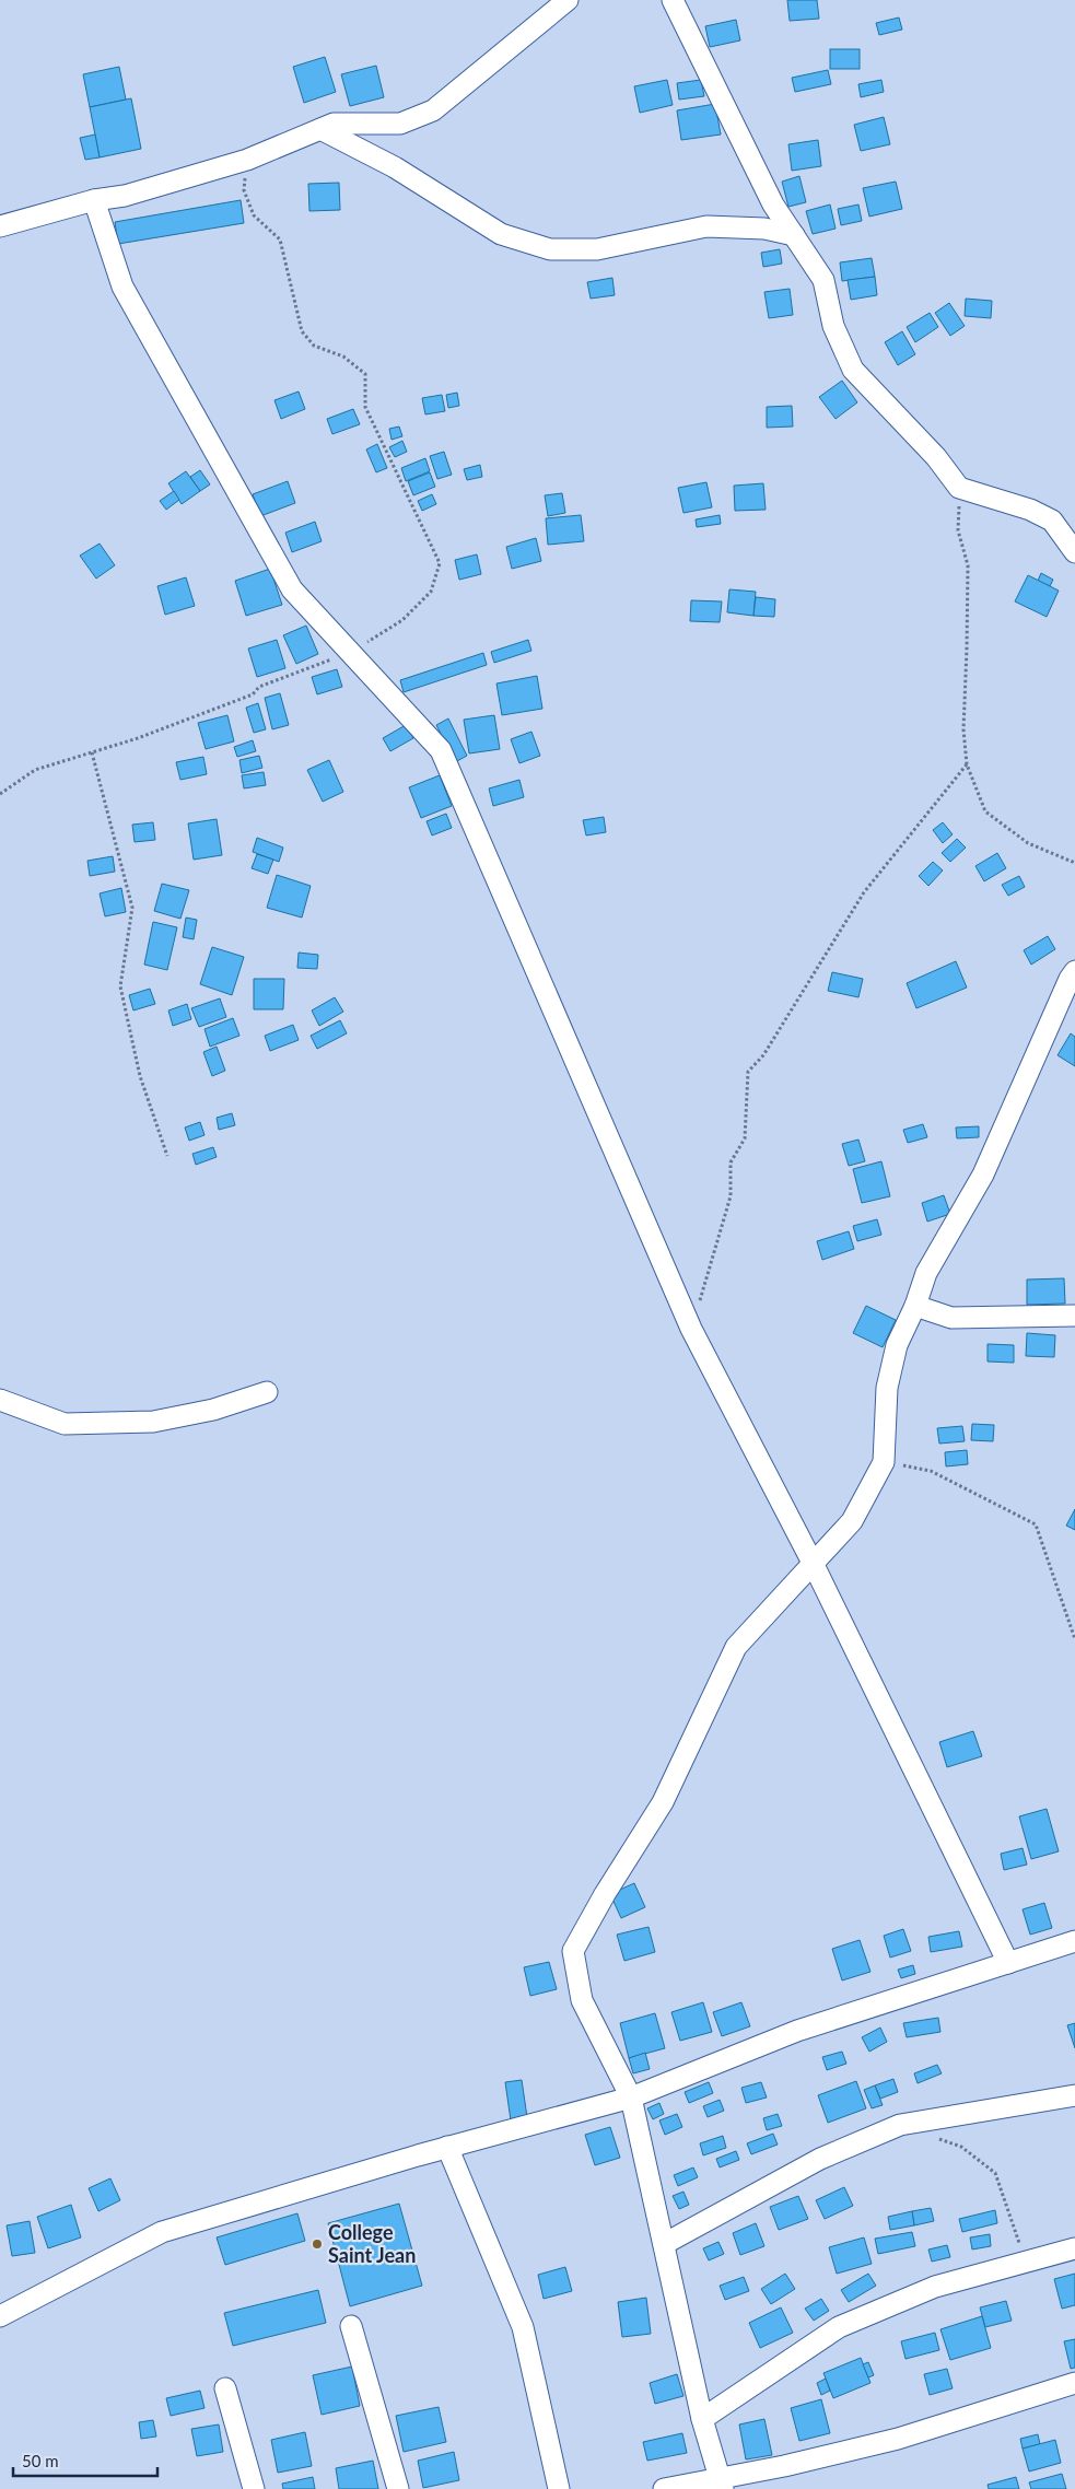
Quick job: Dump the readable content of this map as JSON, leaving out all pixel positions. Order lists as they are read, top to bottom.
{
  "places": ["College Saint Jean"],
  "scale_bar": "50 m"
}
